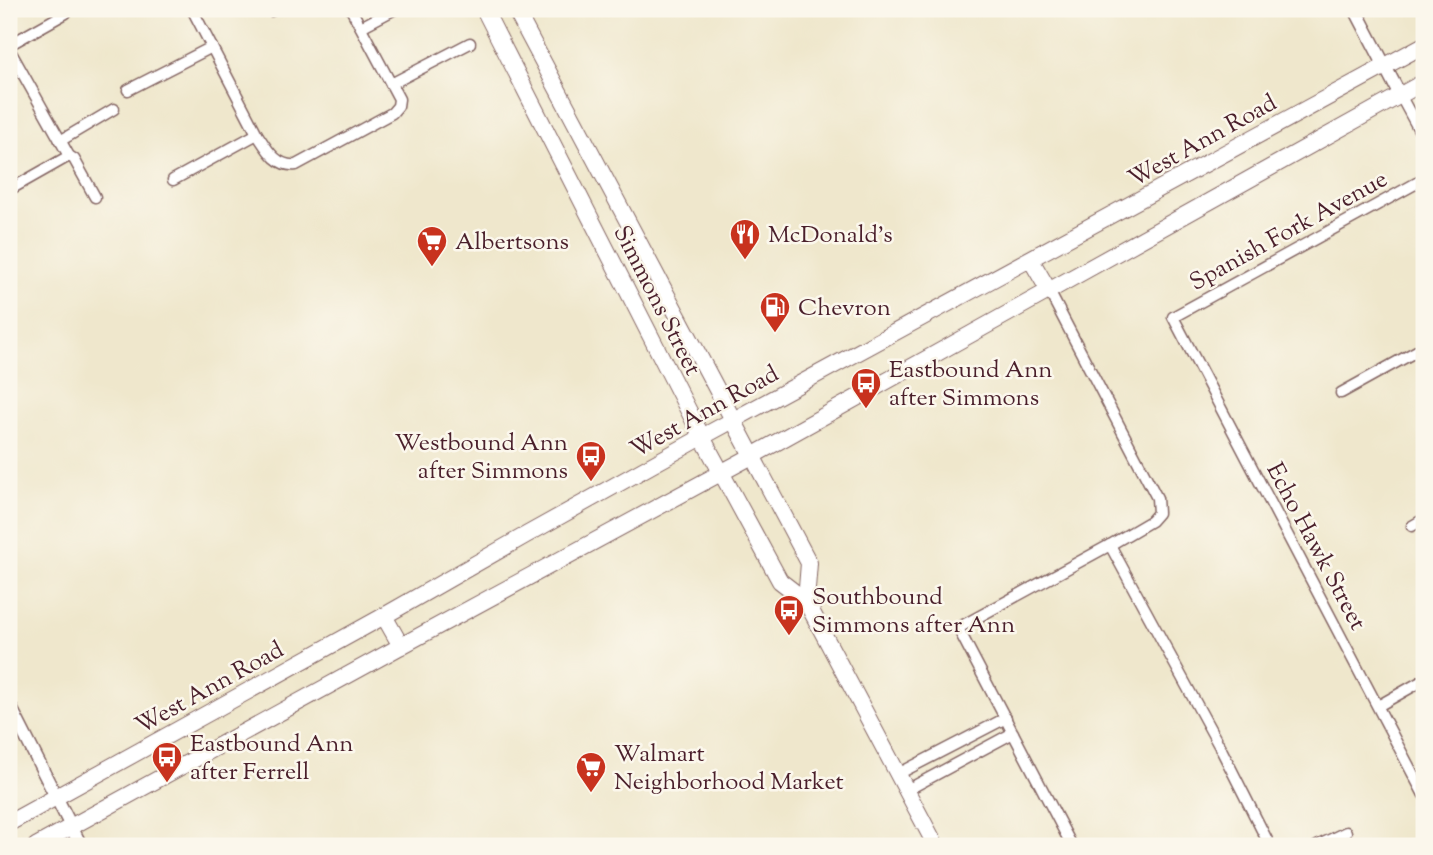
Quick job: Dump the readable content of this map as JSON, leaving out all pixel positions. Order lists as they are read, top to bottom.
{
  "streets": {
    "main road": ["West Ann Road", "Simmons Street"],
    "street": ["Spanish Fork Avenue", "Echo Hawk Street"]
  },
  "crossings": [
    ["West Ann Road", "Simmons Street"],
    ["Spanish Fork Avenue", "Echo Hawk Street"]
  ],
  "places": {
    "restaurant": ["McDonald's"],
    "supermarket": ["Albertsons", "Walmart Neighborhood Market"],
    "fuel station": ["Chevron"],
    "bus stop": [
      "Eastbound Ann after Simmons",
      "Westbound Ann after Simmons",
      "Southbound Simmons after Ann",
      "Eastbound Ann after Ferrell"
    ]
  }
}
